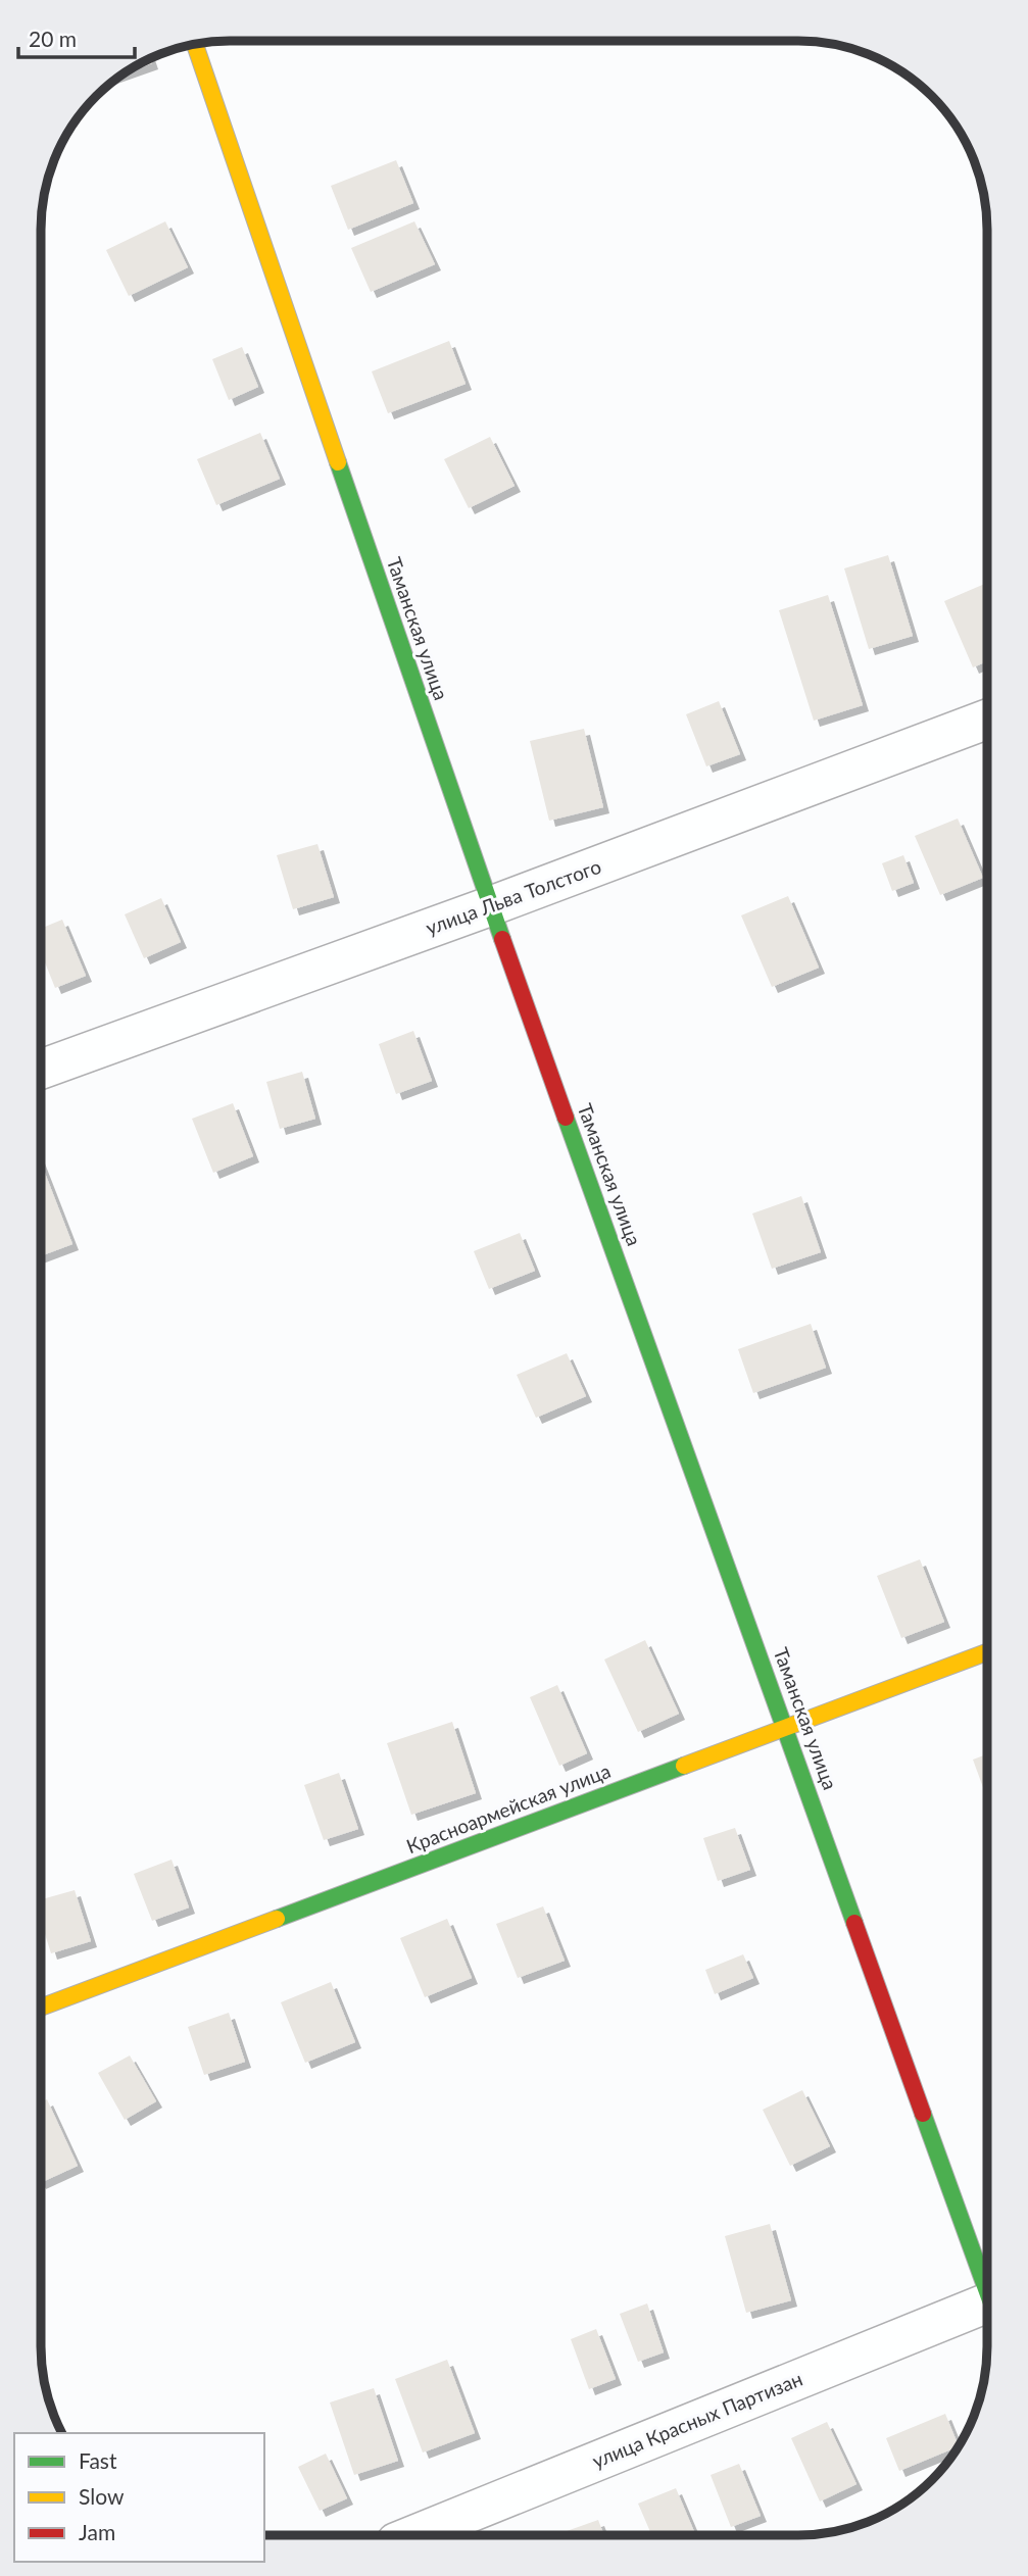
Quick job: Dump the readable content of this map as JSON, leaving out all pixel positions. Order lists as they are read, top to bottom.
{
  "streets": {
    "street": [
      "Таманская улица",
      "улица Льва Толстого",
      "Красноармейская улица",
      "улица Красных Партизан"
    ]
  },
  "crossings": [
    ["Таманская улица", "улица Льва Толстого"],
    ["Таманская улица", "Красноармейская улица"]
  ],
  "legend": ["Fast", "Slow", "Jam"],
  "scale_bar": "20 m"
}
